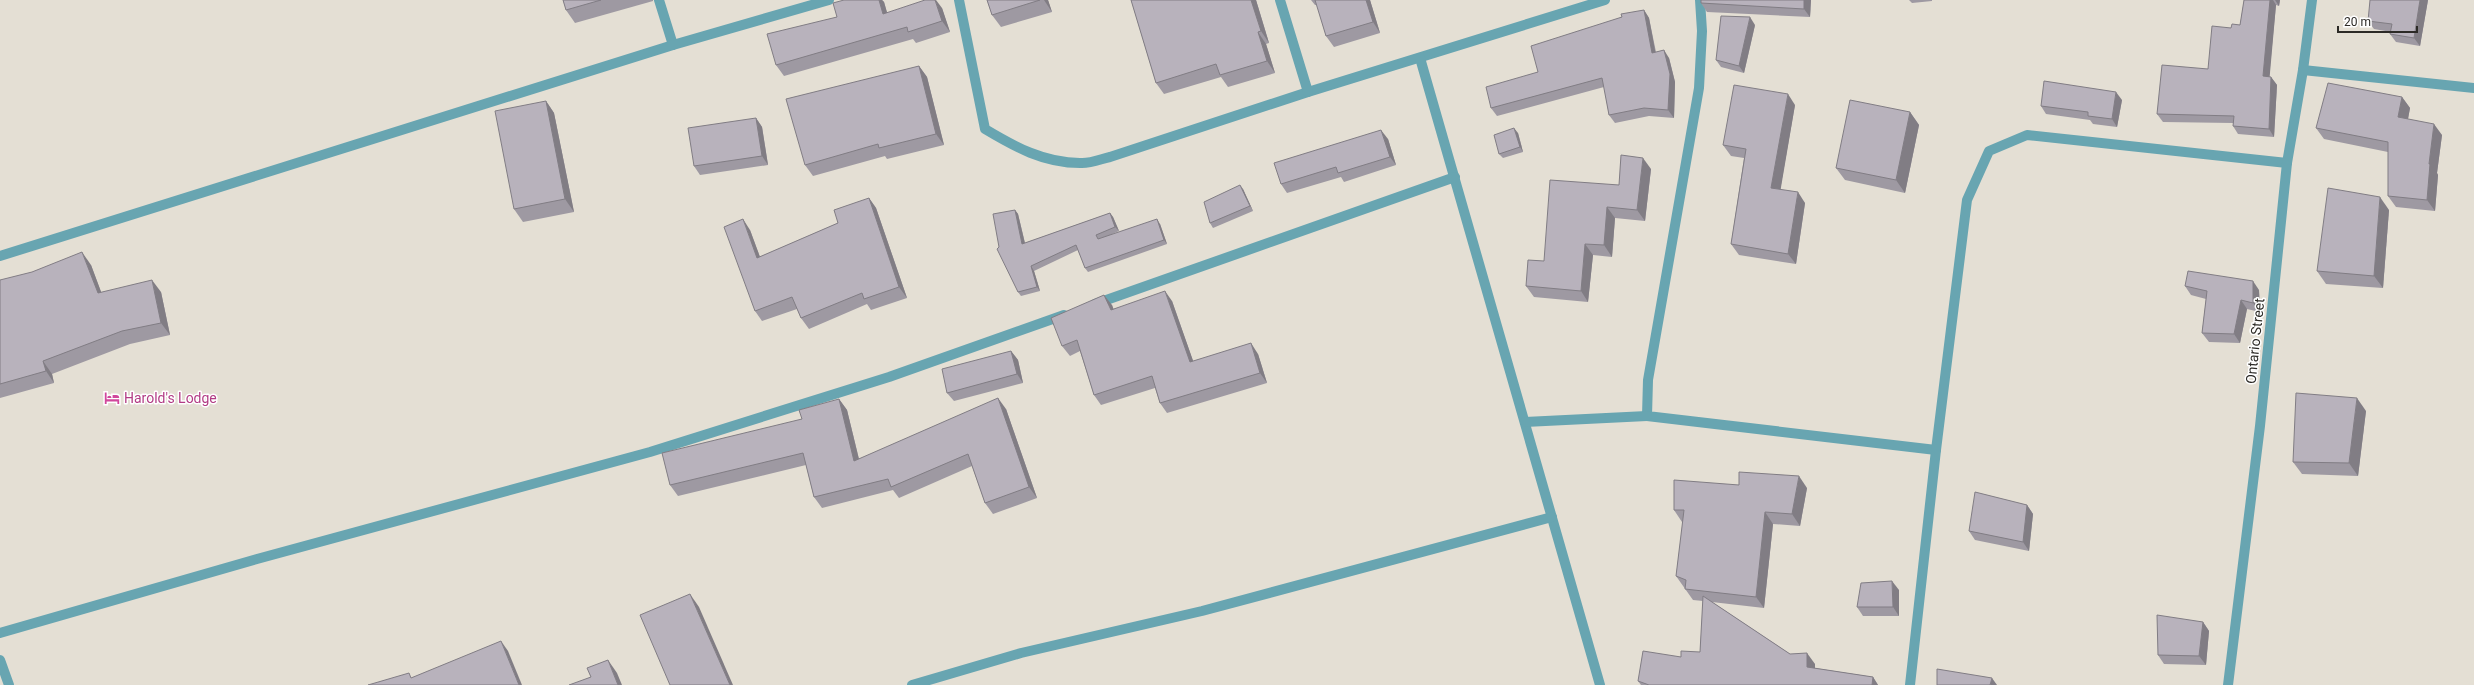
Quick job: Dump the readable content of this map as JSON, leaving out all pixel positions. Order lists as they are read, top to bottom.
{
  "streets": {
    "street": ["Ontario Street"]
  },
  "places": {
    "hotel": ["Harold's Lodge"]
  },
  "scale_bar": "20 m"
}
